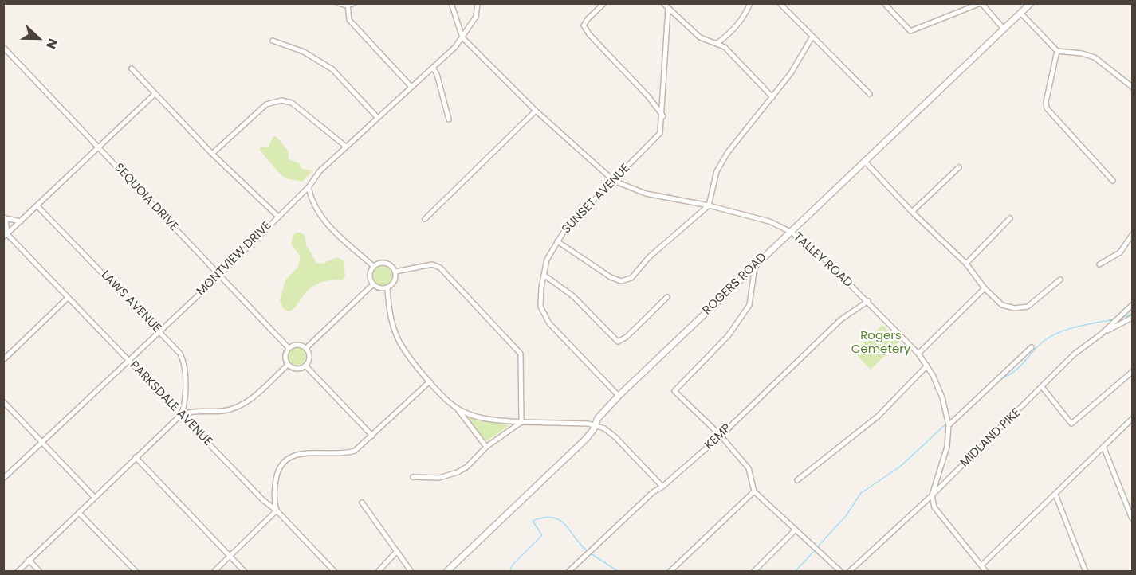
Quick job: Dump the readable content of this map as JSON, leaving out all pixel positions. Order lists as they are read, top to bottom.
{
  "streets": {
    "street": [
      "SEQUOIA DRIVE",
      "SUNSET AVENUE",
      "MONTVIEW DRIVE",
      "TALLEY ROAD",
      "ROGERS ROAD",
      "LAWS AVENUE",
      "PARKSDALE AVENUE",
      "KEMP",
      "MIDLAND PIKE"
    ]
  },
  "crossings": [
    ["SEQUOIA DRIVE", "MONTVIEW DRIVE"],
    ["SUNSET AVENUE", "TALLEY ROAD"],
    ["SUNSET AVENUE", "ROGERS ROAD"],
    ["MONTVIEW DRIVE", "TALLEY ROAD"],
    ["MONTVIEW DRIVE", "LAWS AVENUE"],
    ["MONTVIEW DRIVE", "PARKSDALE AVENUE"],
    ["TALLEY ROAD", "ROGERS ROAD"],
    ["TALLEY ROAD", "KEMP"],
    ["TALLEY ROAD", "MIDLAND PIKE"],
    ["LAWS AVENUE", "PARKSDALE AVENUE"]
  ],
  "parks": ["Rogers Cemetery"],
  "north": "right"
}
